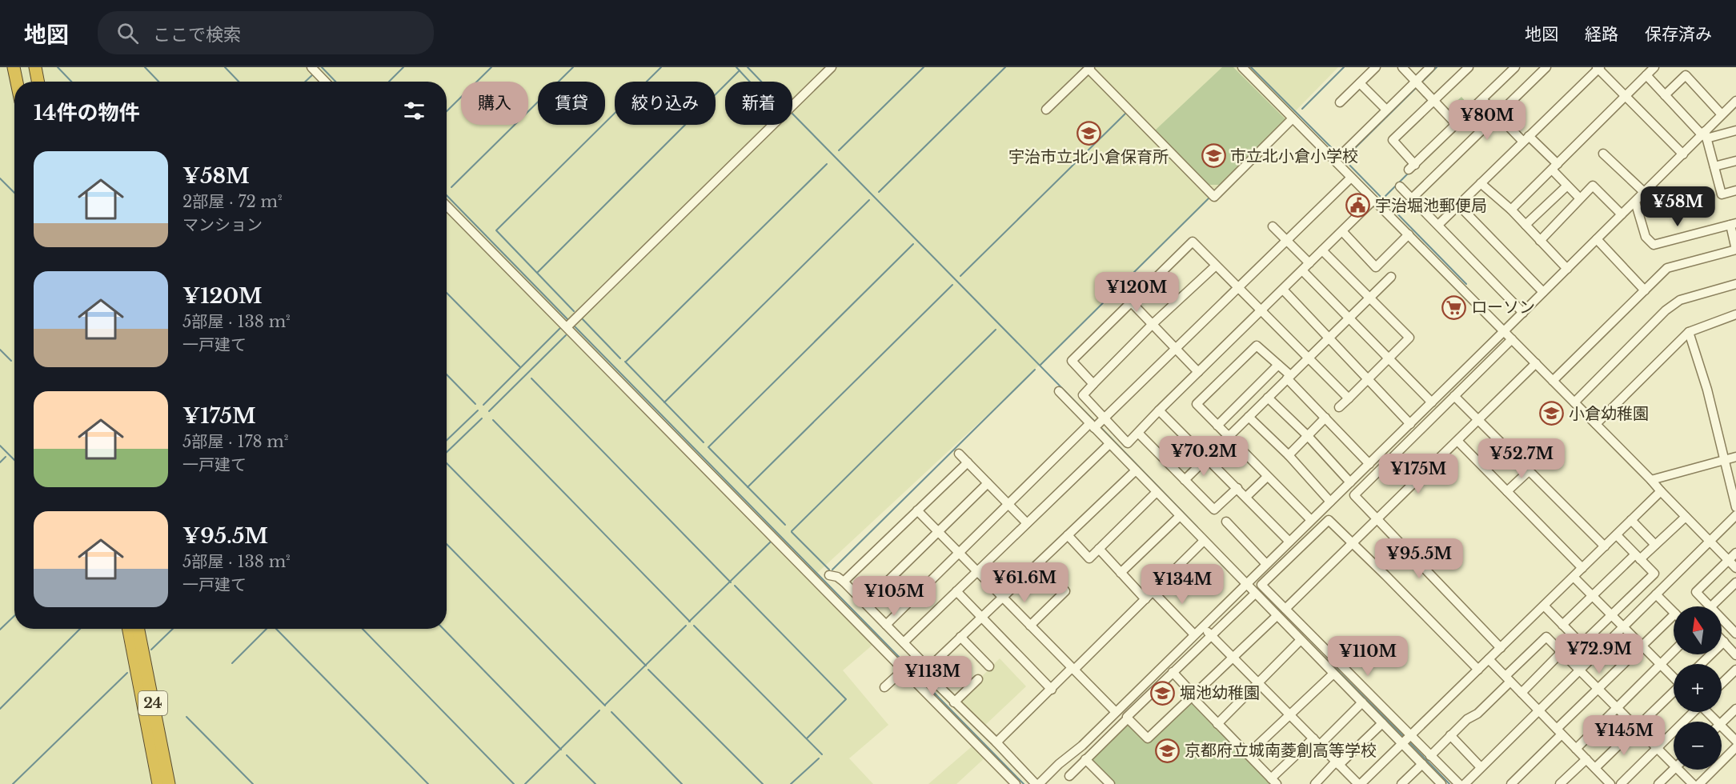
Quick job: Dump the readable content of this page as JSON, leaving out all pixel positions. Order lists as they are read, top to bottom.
{
  "streets": {
    "highway": ["24"]
  },
  "places": {
    "school or university": [
      "宇治市立北小倉保育所",
      "市立北小倉小学校",
      "小倉幼稚園",
      "堀池幼稚園",
      "京都府立城南菱創高等学校"
    ],
    "public building": ["宇治堀池郵便局"],
    "supermarket": ["ローソン"]
  },
  "north": "top",
  "page": {
    "header": "地図",
    "search": "ここで検索",
    "nav": ["地図", "経路", "保存済み"],
    "chip": [
      "購入",
      "賃貸",
      "絞り込み",
      "新着"
    ],
    "heading": "14件の物件",
    "price": [
      "¥80M",
      "¥58M",
      "¥120M",
      "¥70.2M",
      "¥52.7M",
      "¥175M",
      "¥95.5M",
      "¥61.6M",
      "¥134M",
      "¥105M",
      "¥72.9M",
      "¥110M",
      "¥113M",
      "¥145M"
    ],
    "list": [
      {
        "name": "¥58M",
        "note": "2部屋 · 72 m² · マンション"
      },
      {
        "name": "¥120M",
        "note": "5部屋 · 138 m² · 一戸建て"
      },
      {
        "name": "¥175M",
        "note": "5部屋 · 178 m² · 一戸建て"
      },
      {
        "name": "¥95.5M",
        "note": "5部屋 · 138 m² · 一戸建て"
      }
    ],
    "map_buttons": ["+", "−"]
  }
}
